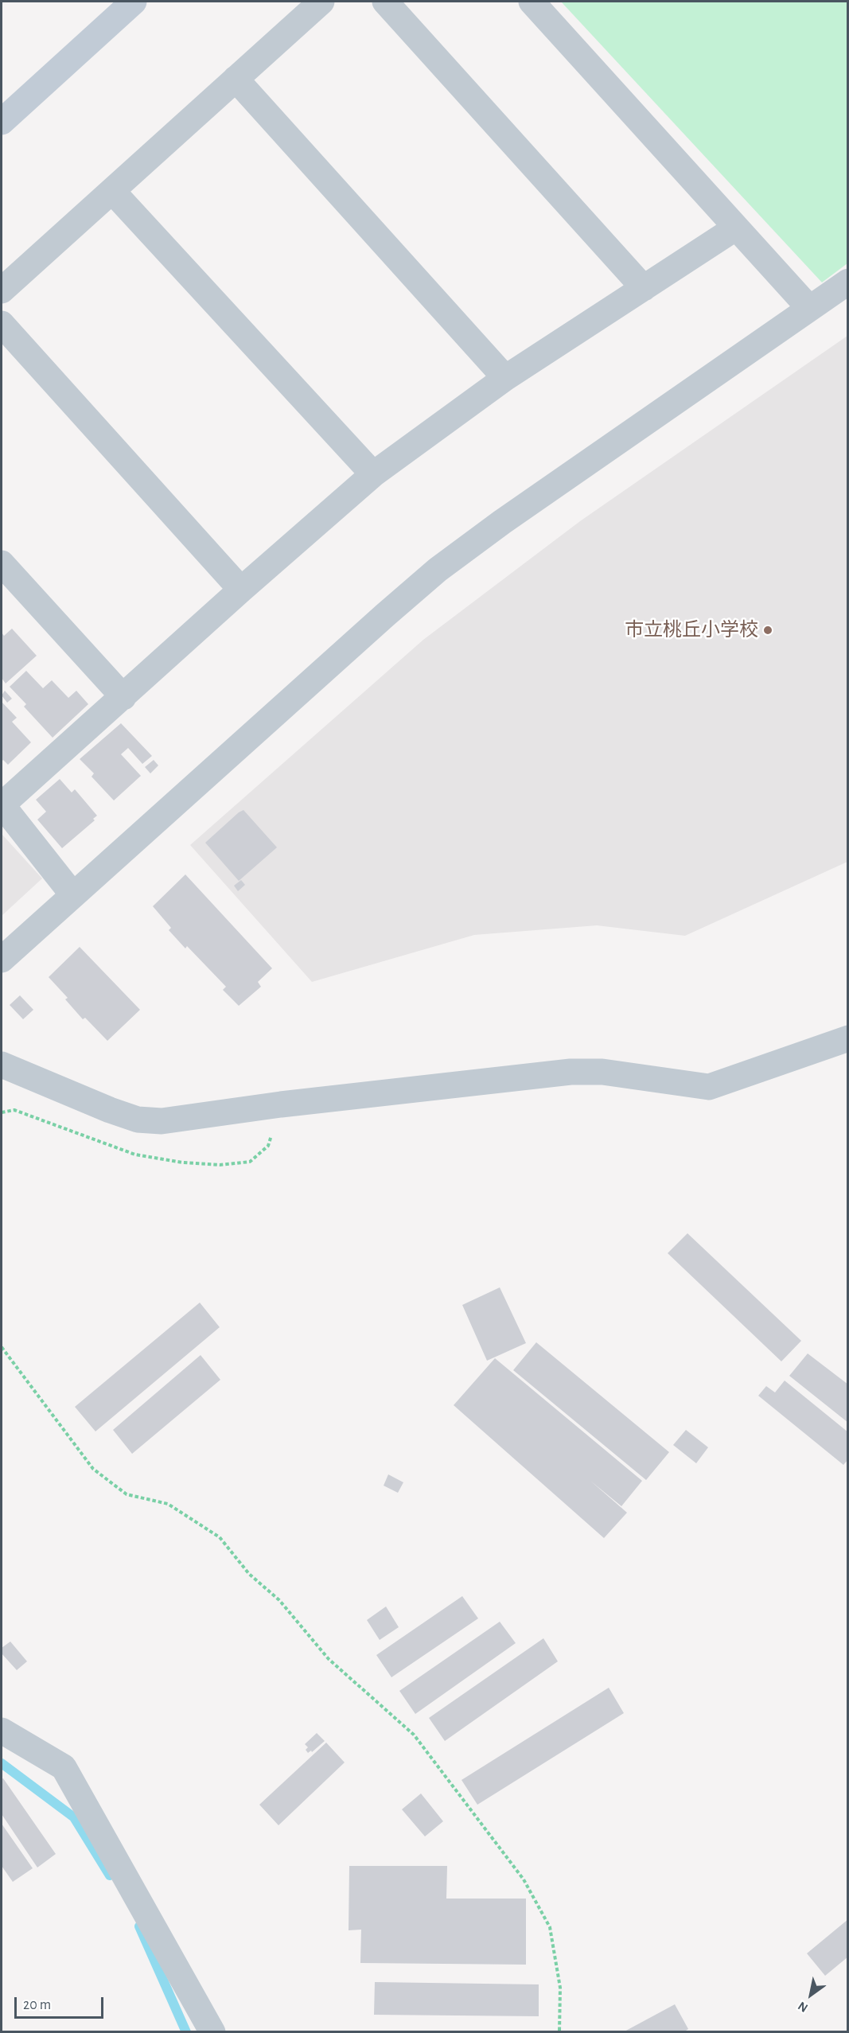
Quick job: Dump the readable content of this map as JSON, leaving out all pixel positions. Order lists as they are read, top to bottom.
{
  "places": ["市立桃丘小学校"],
  "scale_bar": "20 m",
  "north": "bottom left"
}
